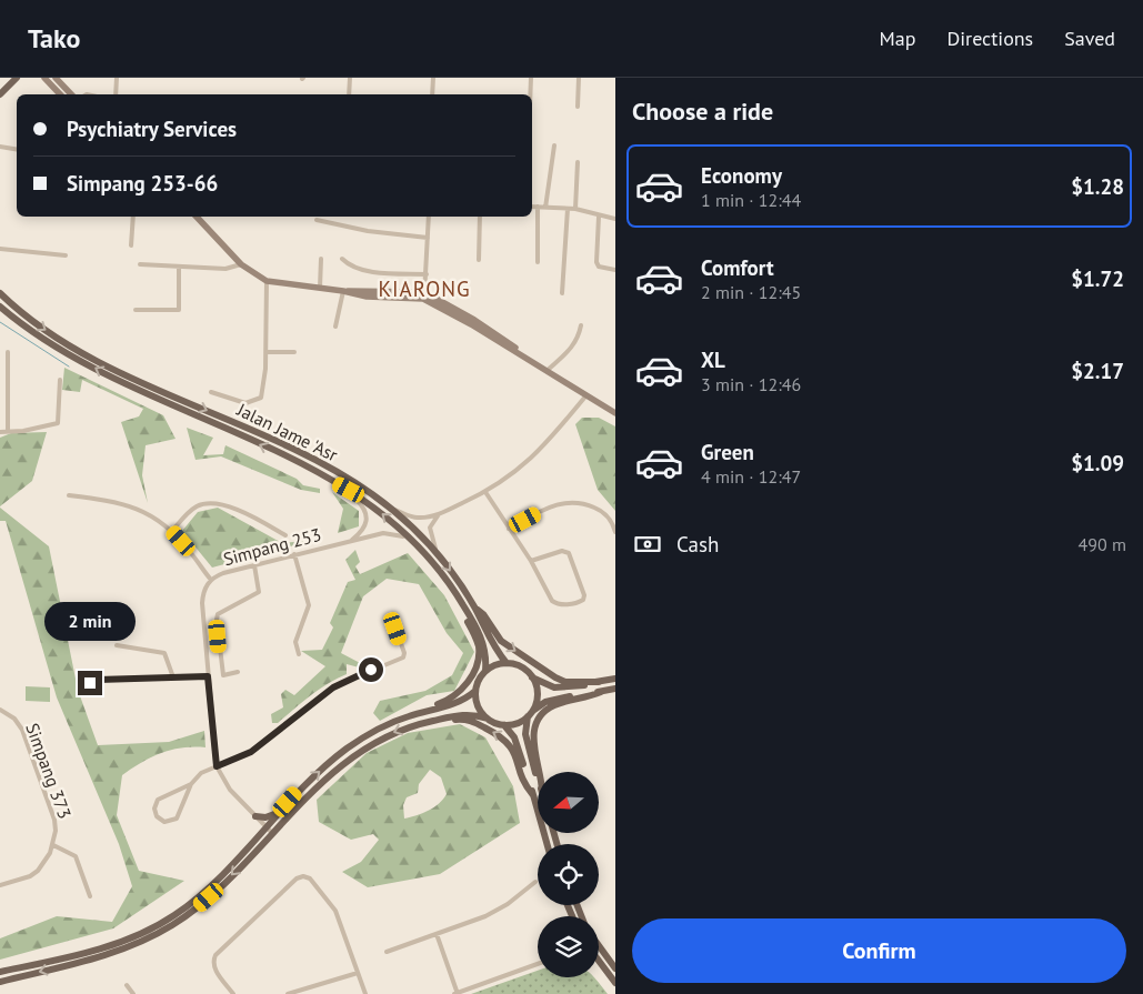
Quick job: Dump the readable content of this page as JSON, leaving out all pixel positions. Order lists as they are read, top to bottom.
{
  "streets": {
    "main road": ["Jalan Jame 'Asr"],
    "street": ["Simpang 253", "Simpang 373"]
  },
  "crossings": [
    ["Jalan Jame 'Asr", "Simpang 253"]
  ],
  "districts": ["KIARONG"],
  "north": "left",
  "page": {
    "header": "Tako",
    "nav": ["Map", "Directions", "Saved"],
    "heading": "Choose a ride",
    "banner": ["Psychiatry Services", "Simpang 253-66"],
    "list": [
      {
        "name": "Economy",
        "note": "1 min · 12:44",
        "value": "$1.28"
      },
      {
        "name": "Comfort",
        "note": "2 min · 12:45",
        "value": "$1.72"
      },
      {
        "name": "XL",
        "note": "3 min · 12:46",
        "value": "$2.17"
      },
      {
        "name": "Green",
        "note": "4 min · 12:47",
        "value": "$1.09"
      }
    ],
    "pay": ["Cash", "490 m"],
    "bubble": "2 min",
    "buttons": "Confirm"
  }
}
